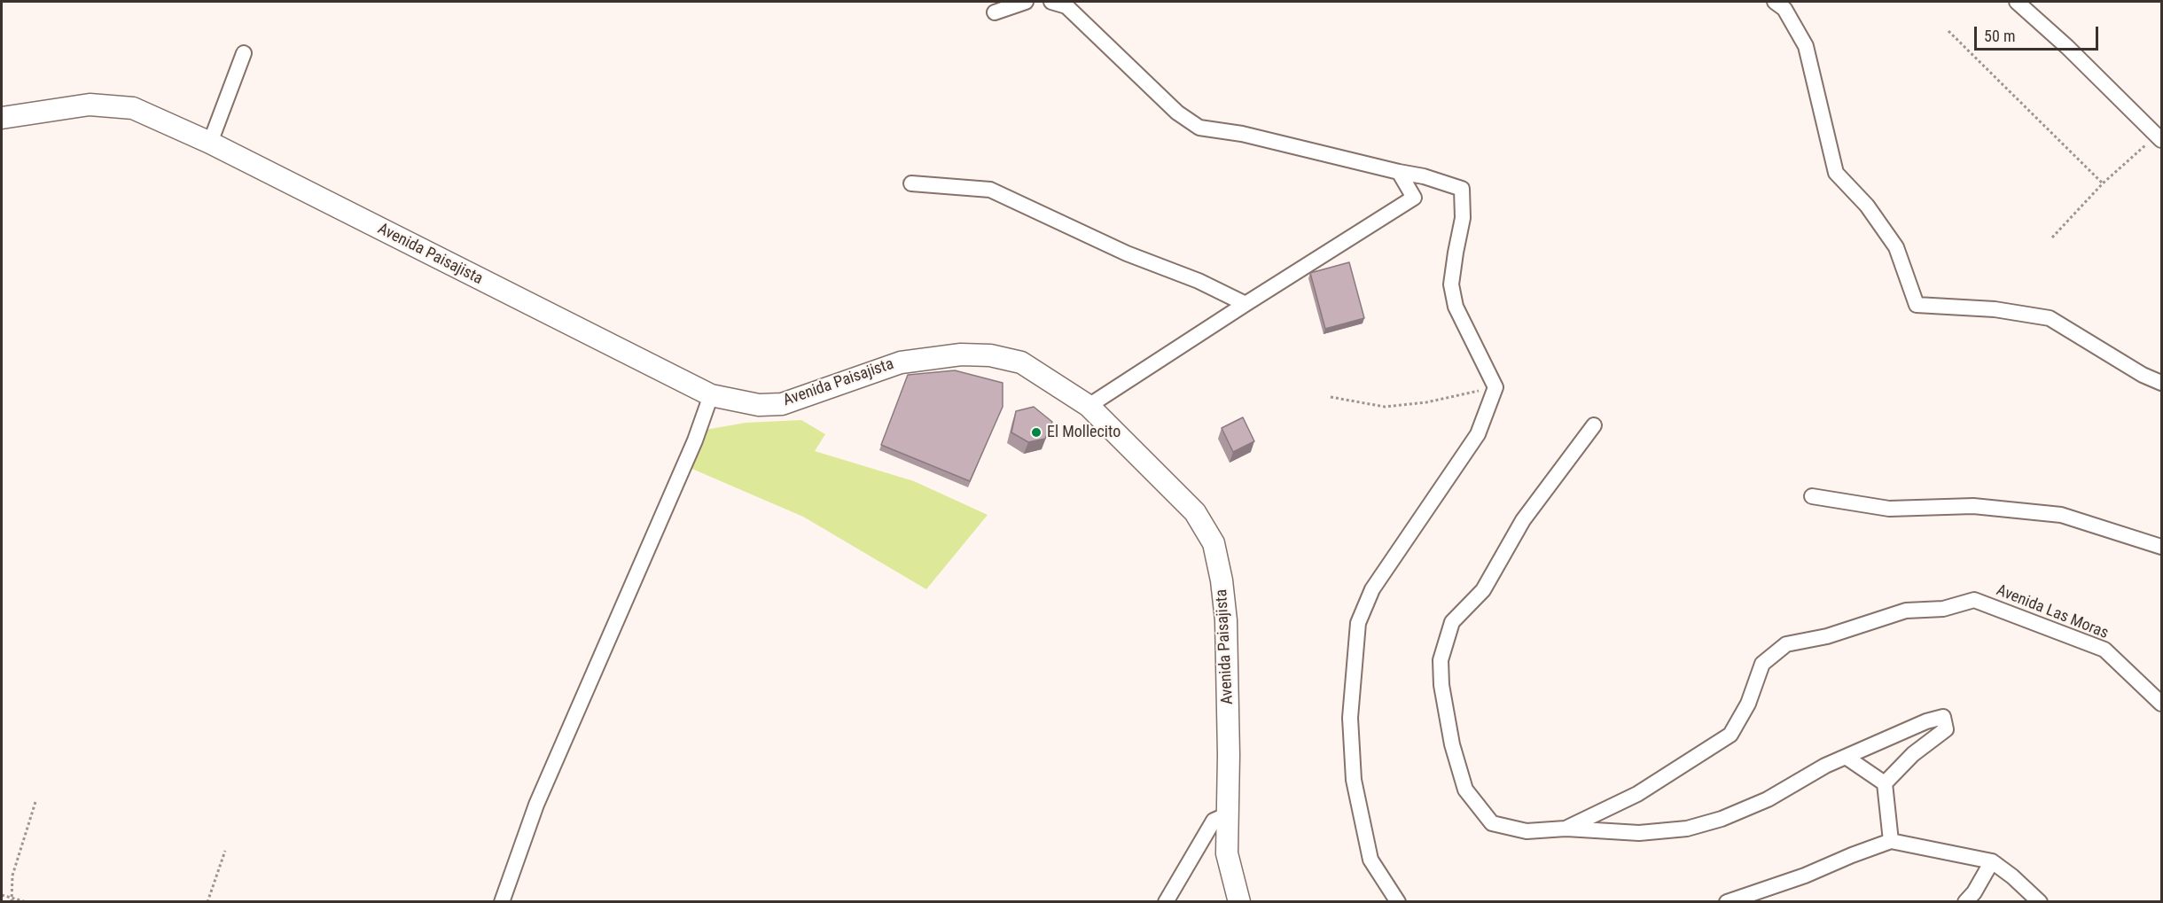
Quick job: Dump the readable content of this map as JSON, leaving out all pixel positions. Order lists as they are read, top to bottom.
{
  "streets": {
    "main road": ["Avenida Paisajista"],
    "street": ["Avenida Las Moras"]
  },
  "places": ["El Mollecito"],
  "scale_bar": "50 m"
}
